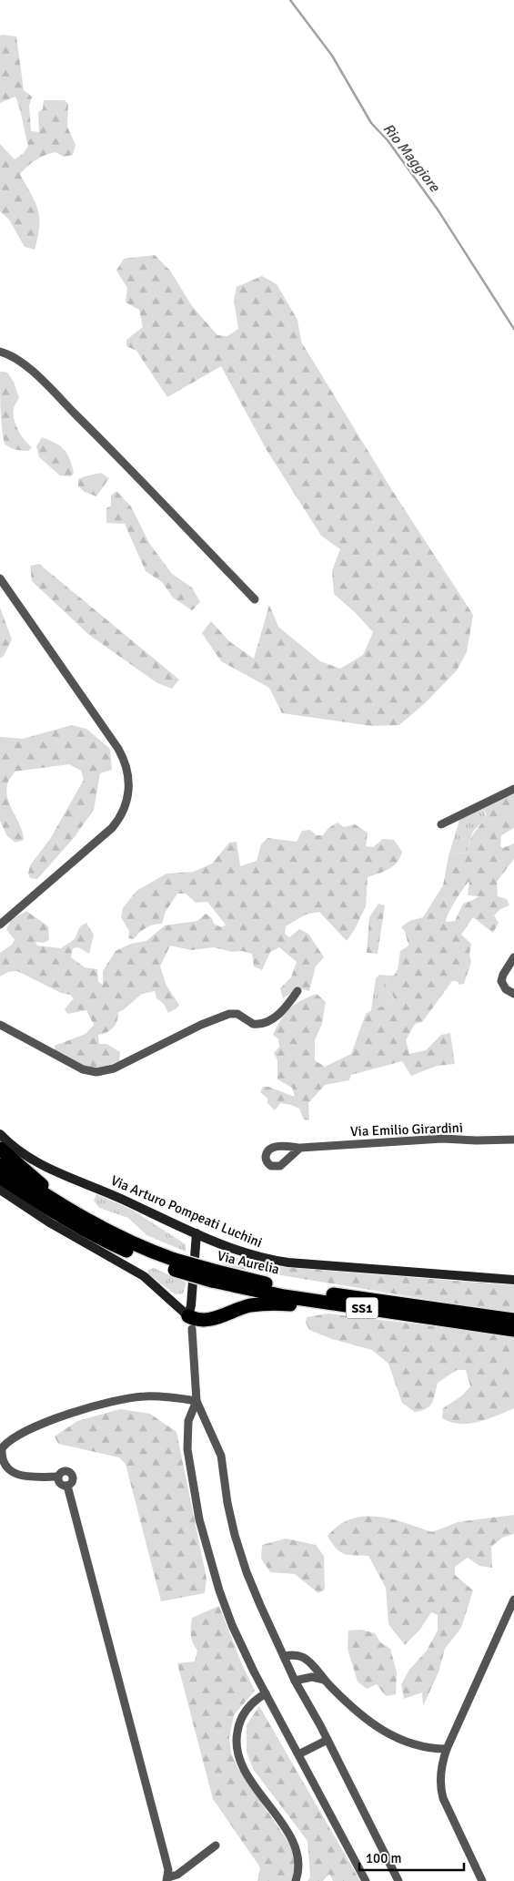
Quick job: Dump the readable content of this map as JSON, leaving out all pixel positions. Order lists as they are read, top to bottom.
{
  "streets": {
    "highway": ["Via Aurelia", "SS1"],
    "street": ["Via Emilio Girardini", "Via Arturo Pompeati Luchini"]
  },
  "water": ["Rio Maggiore"],
  "scale_bar": "100 m"
}
